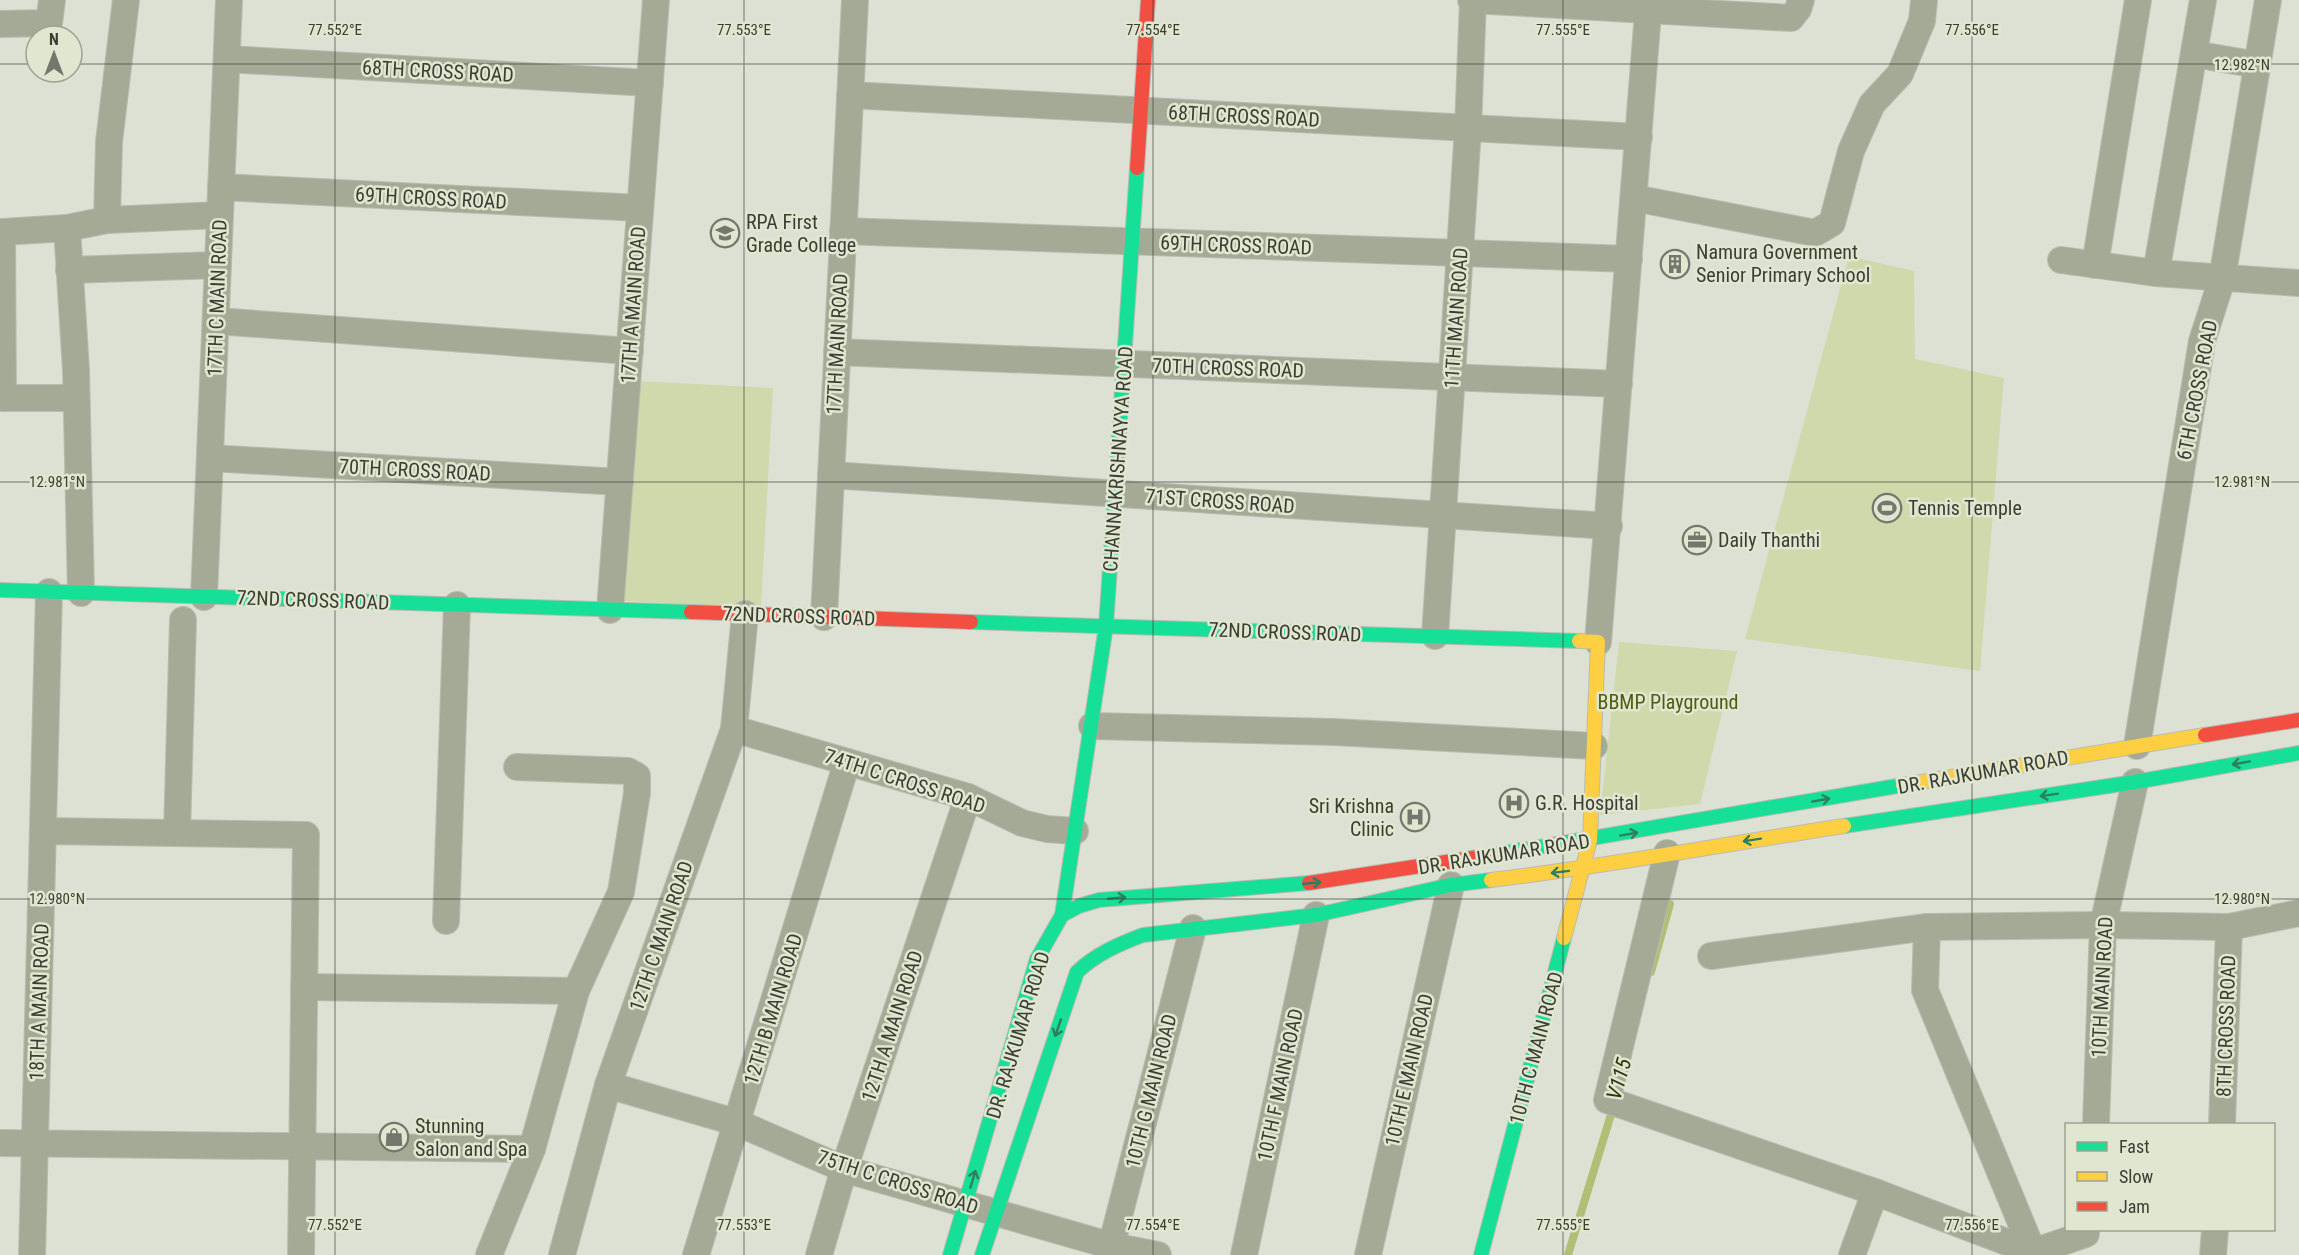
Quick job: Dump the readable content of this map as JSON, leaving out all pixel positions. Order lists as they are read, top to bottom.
{
  "streets": {
    "street": [
      "68TH CROSS ROAD",
      "69TH CROSS ROAD",
      "17TH C MAIN ROAD",
      "17TH A MAIN ROAD",
      "11TH MAIN ROAD",
      "17TH MAIN ROAD",
      "70TH CROSS ROAD",
      "6TH CROSS ROAD",
      "CHANNAKRISHNAYYA ROAD",
      "71ST CROSS ROAD",
      "72ND CROSS ROAD",
      "DR. RAJKUMAR ROAD",
      "74TH C CROSS ROAD",
      "12TH C MAIN ROAD",
      "10TH MAIN ROAD",
      "18TH A MAIN ROAD",
      "12TH B MAIN ROAD",
      "12TH A MAIN ROAD",
      "8TH CROSS ROAD",
      "10TH C MAIN ROAD",
      "10TH E MAIN ROAD",
      "10TH F MAIN ROAD",
      "10TH G MAIN ROAD",
      "75TH C CROSS ROAD"
    ]
  },
  "crossings": [
    ["68TH CROSS ROAD", "17TH C MAIN ROAD"],
    ["68TH CROSS ROAD", "17TH A MAIN ROAD"],
    ["68TH CROSS ROAD", "11TH MAIN ROAD"],
    ["68TH CROSS ROAD", "17TH MAIN ROAD"],
    ["68TH CROSS ROAD", "CHANNAKRISHNAYYA ROAD"],
    ["69TH CROSS ROAD", "17TH C MAIN ROAD"],
    ["69TH CROSS ROAD", "17TH A MAIN ROAD"],
    ["69TH CROSS ROAD", "11TH MAIN ROAD"],
    ["69TH CROSS ROAD", "17TH MAIN ROAD"],
    ["69TH CROSS ROAD", "CHANNAKRISHNAYYA ROAD"],
    ["17TH C MAIN ROAD", "70TH CROSS ROAD"],
    ["17TH C MAIN ROAD", "72ND CROSS ROAD"],
    ["17TH A MAIN ROAD", "70TH CROSS ROAD"],
    ["17TH A MAIN ROAD", "72ND CROSS ROAD"],
    ["11TH MAIN ROAD", "70TH CROSS ROAD"],
    ["11TH MAIN ROAD", "71ST CROSS ROAD"],
    ["11TH MAIN ROAD", "72ND CROSS ROAD"],
    ["17TH MAIN ROAD", "70TH CROSS ROAD"],
    ["17TH MAIN ROAD", "71ST CROSS ROAD"],
    ["17TH MAIN ROAD", "72ND CROSS ROAD"],
    ["70TH CROSS ROAD", "CHANNAKRISHNAYYA ROAD"],
    ["6TH CROSS ROAD", "DR. RAJKUMAR ROAD"],
    ["CHANNAKRISHNAYYA ROAD", "71ST CROSS ROAD"],
    ["CHANNAKRISHNAYYA ROAD", "72ND CROSS ROAD"],
    ["CHANNAKRISHNAYYA ROAD", "DR. RAJKUMAR ROAD"],
    ["CHANNAKRISHNAYYA ROAD", "74TH C CROSS ROAD"],
    ["72ND CROSS ROAD", "12TH C MAIN ROAD"],
    ["72ND CROSS ROAD", "18TH A MAIN ROAD"],
    ["72ND CROSS ROAD", "10TH C MAIN ROAD"],
    ["DR. RAJKUMAR ROAD", "10TH MAIN ROAD"],
    ["DR. RAJKUMAR ROAD", "10TH C MAIN ROAD"],
    ["DR. RAJKUMAR ROAD", "10TH E MAIN ROAD"],
    ["DR. RAJKUMAR ROAD", "10TH F MAIN ROAD"],
    ["DR. RAJKUMAR ROAD", "10TH G MAIN ROAD"],
    ["DR. RAJKUMAR ROAD", "75TH C CROSS ROAD"],
    ["74TH C CROSS ROAD", "12TH C MAIN ROAD"],
    ["74TH C CROSS ROAD", "12TH B MAIN ROAD"],
    ["74TH C CROSS ROAD", "12TH A MAIN ROAD"],
    ["12TH C MAIN ROAD", "75TH C CROSS ROAD"],
    ["12TH B MAIN ROAD", "75TH C CROSS ROAD"],
    ["12TH A MAIN ROAD", "75TH C CROSS ROAD"],
    ["10TH G MAIN ROAD", "75TH C CROSS ROAD"]
  ],
  "water": ["V115"],
  "parks": ["BBMP Playground"],
  "places": {
    "school or university": ["RPA First Grade College"],
    "building": ["Namura Government Senior Primary School"],
    "sports": ["Tennis Temple"],
    "office": ["Daily Thanthi"],
    "hospital": ["G.R. Hospital", "Sri Krishna Clinic"],
    "shop": ["Stunning Salon and Spa"]
  },
  "legend": ["Fast", "Slow", "Jam"],
  "north": "top",
  "coordinates": [
    "77.552°E",
    "77.553°E",
    "77.554°E",
    "77.555°E",
    "77.556°E",
    "12.982°N",
    "12.981°N",
    "12.980°N"
  ]
}
